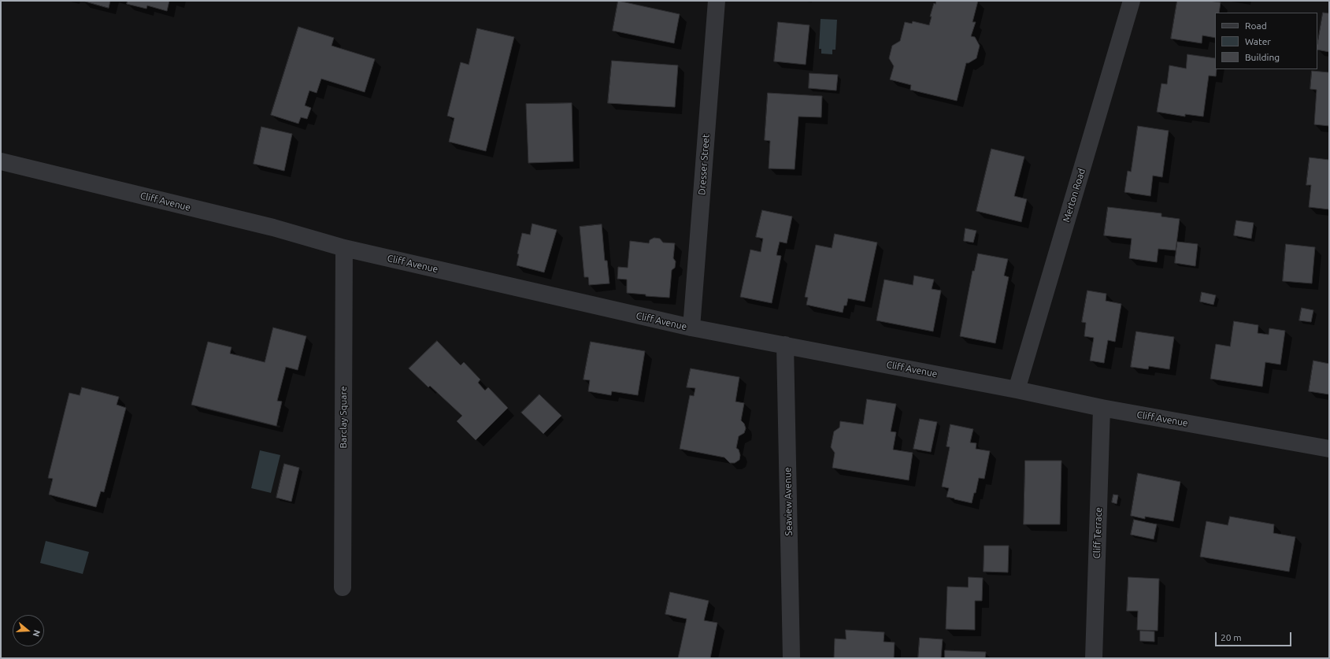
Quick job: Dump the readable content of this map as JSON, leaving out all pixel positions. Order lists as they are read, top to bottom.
{
  "streets": {
    "street": [
      "Dresser Street",
      "Merton Road",
      "Cliff Avenue",
      "Barclay Square",
      "Seaview Avenue",
      "Cliff Terrace"
    ]
  },
  "crossings": [
    ["Dresser Street", "Cliff Avenue"],
    ["Merton Road", "Cliff Avenue"],
    ["Cliff Avenue", "Barclay Square"],
    ["Cliff Avenue", "Seaview Avenue"],
    ["Cliff Avenue", "Cliff Terrace"]
  ],
  "legend": ["Road", "Water", "Building"],
  "scale_bar": "20 m",
  "north": "right"
}
